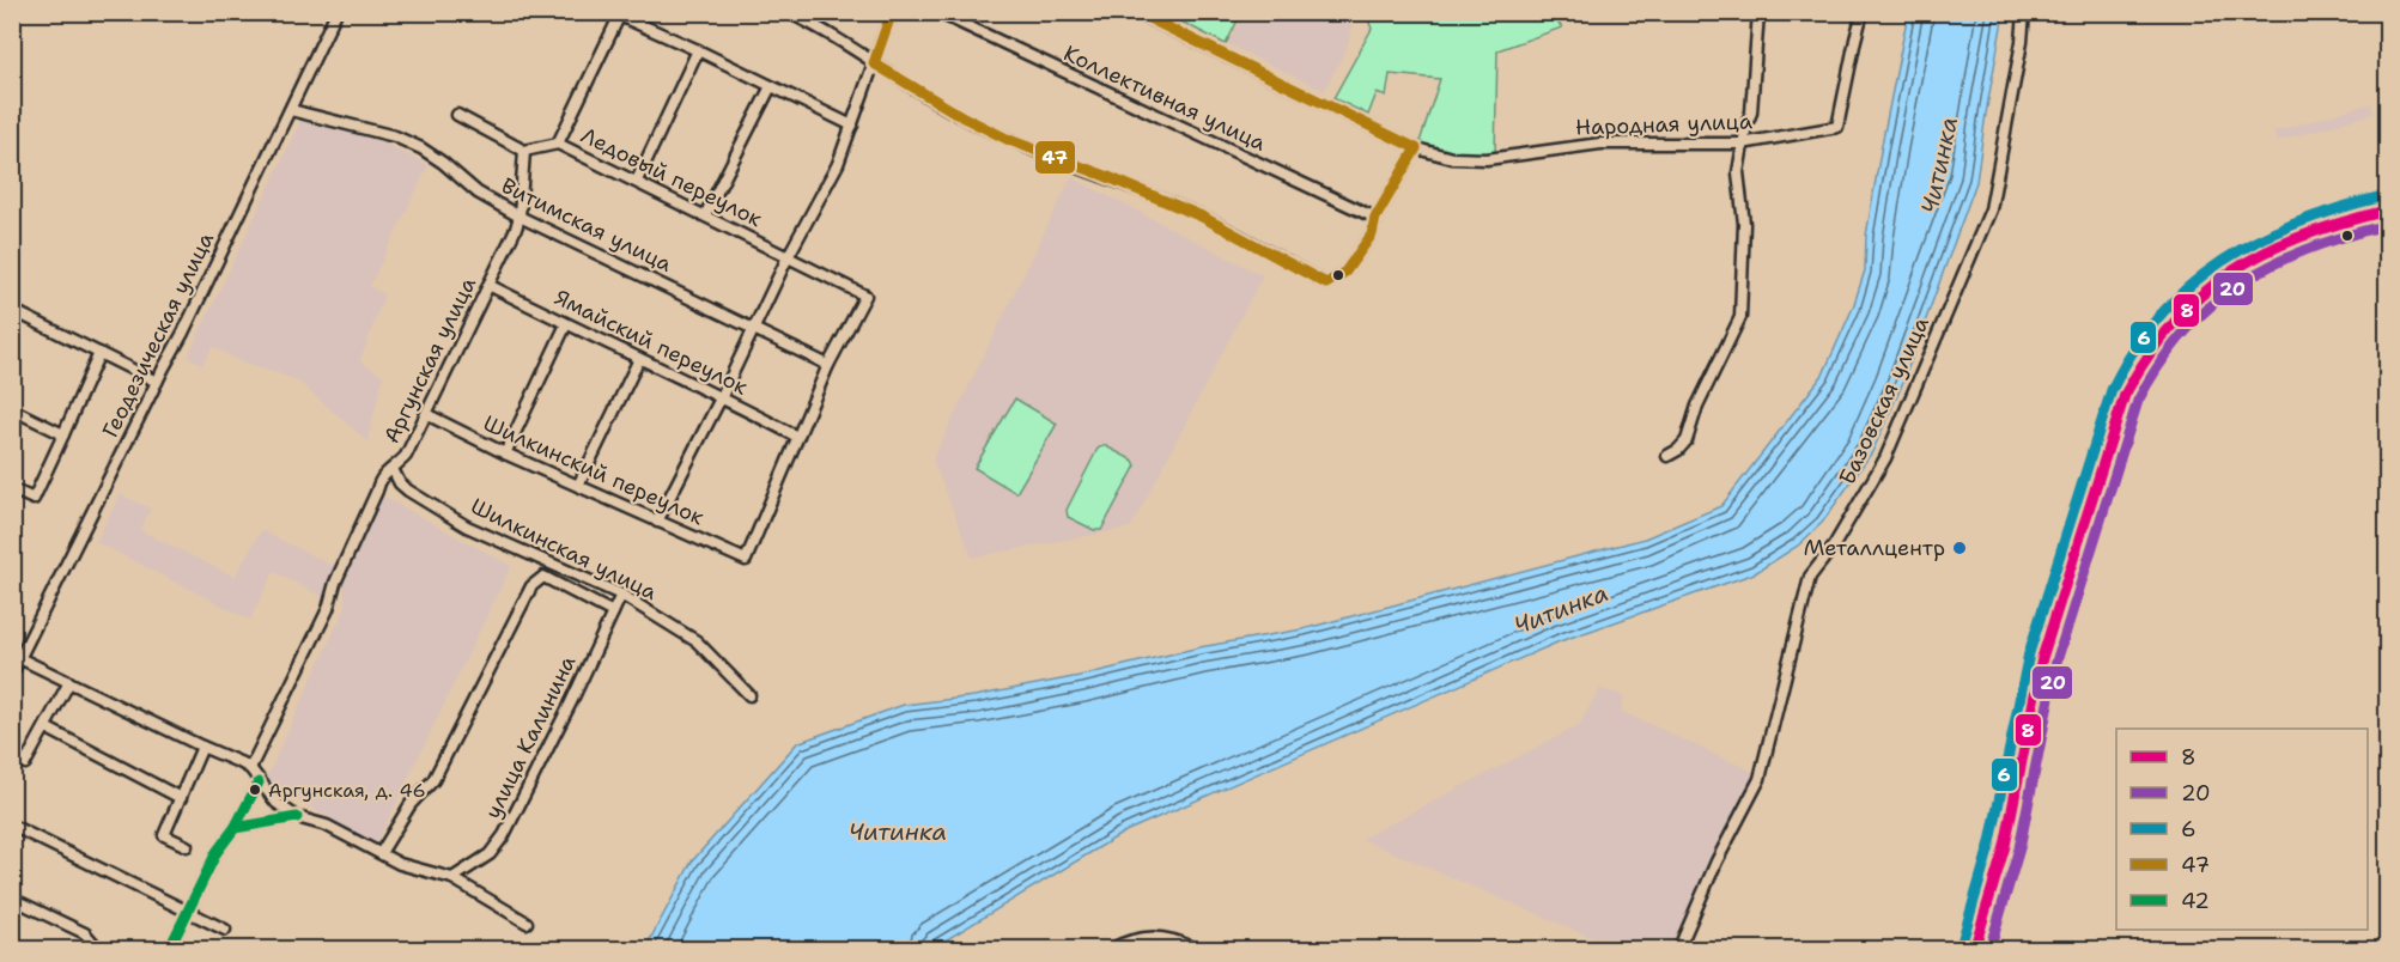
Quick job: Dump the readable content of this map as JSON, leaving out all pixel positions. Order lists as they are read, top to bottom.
{
  "streets": {
    "street": [
      "Коллективная улица",
      "Народная улица",
      "Ледовый переулок",
      "Витимская улица",
      "Геодезическая улица",
      "Ямайский переулок",
      "Аргунская улица",
      "Базовская улица",
      "Шилкинский переулок",
      "Шилкинская улица",
      "улица Калинина"
    ]
  },
  "crossings": [
    ["Ледовый переулок", "Витимская улица"],
    ["Ледовый переулок", "Аргунская улица"],
    ["Витимская улица", "Геодезическая улица"],
    ["Витимская улица", "Аргунская улица"],
    ["Ямайский переулок", "Аргунская улица"],
    ["Ямайский переулок", "Шилкинский переулок"],
    ["Аргунская улица", "Шилкинский переулок"],
    ["Аргунская улица", "Шилкинская улица"],
    ["Шилкинская улица", "улица Калинина"]
  ],
  "water": ["Читинка"],
  "places": ["Металлцентр", "Аргунская, д. 46"],
  "lines": [
    "transit line 47",
    "transit line 6",
    "transit line 8",
    "transit line 20",
    "transit line 42"
  ],
  "legend": [
    "8",
    "20",
    "6",
    "47",
    "42"
  ]
}
